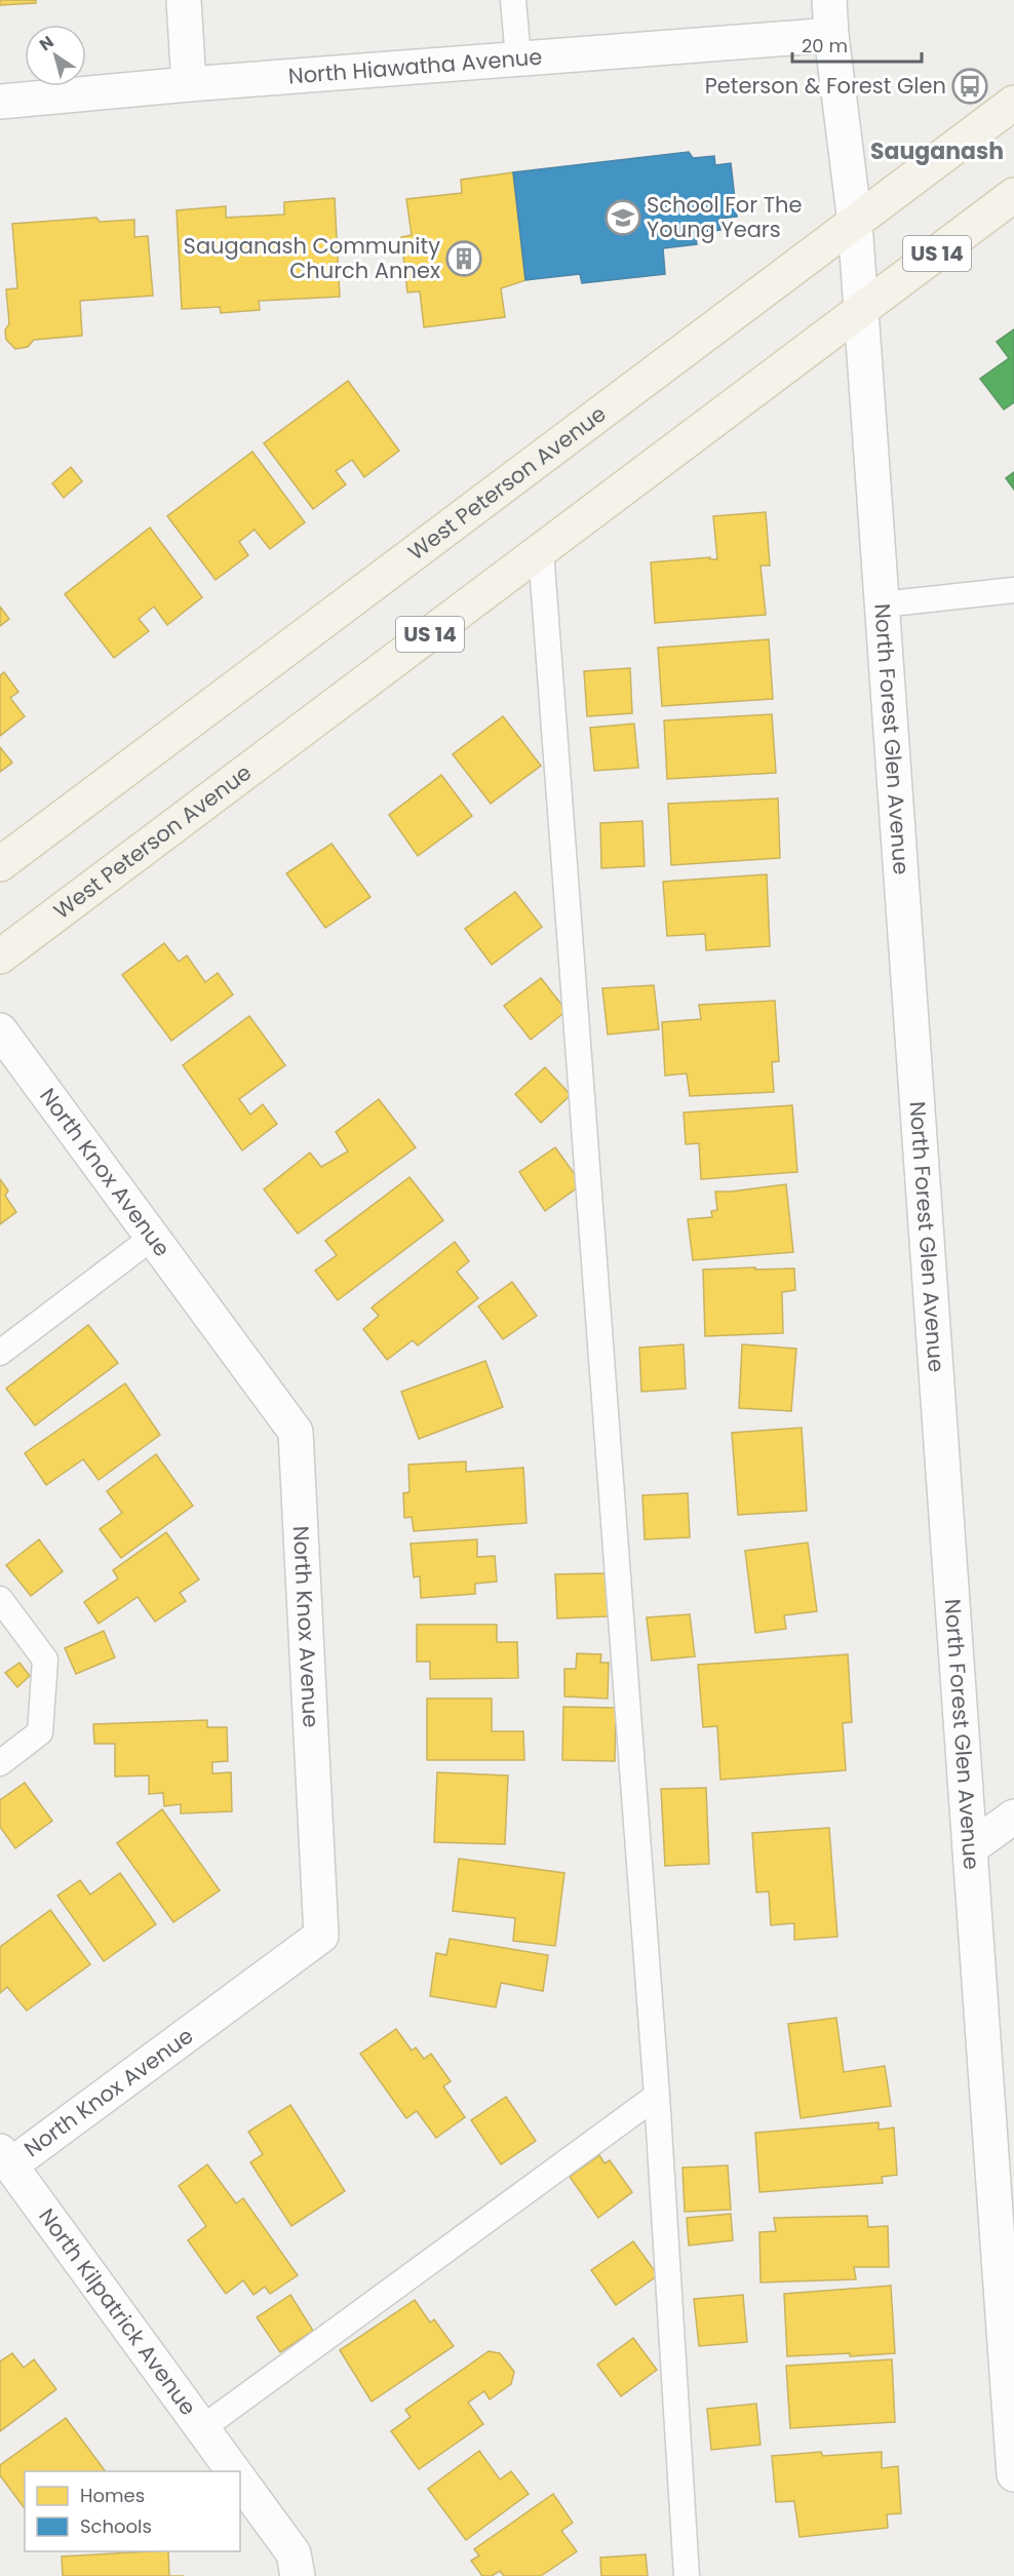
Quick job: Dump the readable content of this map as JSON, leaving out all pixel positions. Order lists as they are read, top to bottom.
{
  "streets": {
    "main road": ["US 14", "West Peterson Avenue"],
    "street": [
      "North Hiawatha Avenue",
      "North Forest Glen Avenue",
      "North Knox Avenue",
      "North Kilpatrick Avenue"
    ]
  },
  "crossings": [
    ["North Hiawatha Avenue", "North Forest Glen Avenue"],
    ["West Peterson Avenue", "North Forest Glen Avenue"],
    ["North Knox Avenue", "North Kilpatrick Avenue"]
  ],
  "districts": ["Sauganash"],
  "places": {
    "bus stop": ["Peterson & Forest Glen"],
    "school or university": ["School For The Young Years"],
    "building": ["Sauganash Community Church Annex"]
  },
  "legend": ["Homes", "Schools"],
  "scale_bar": "20 m",
  "north": "top left"
}
